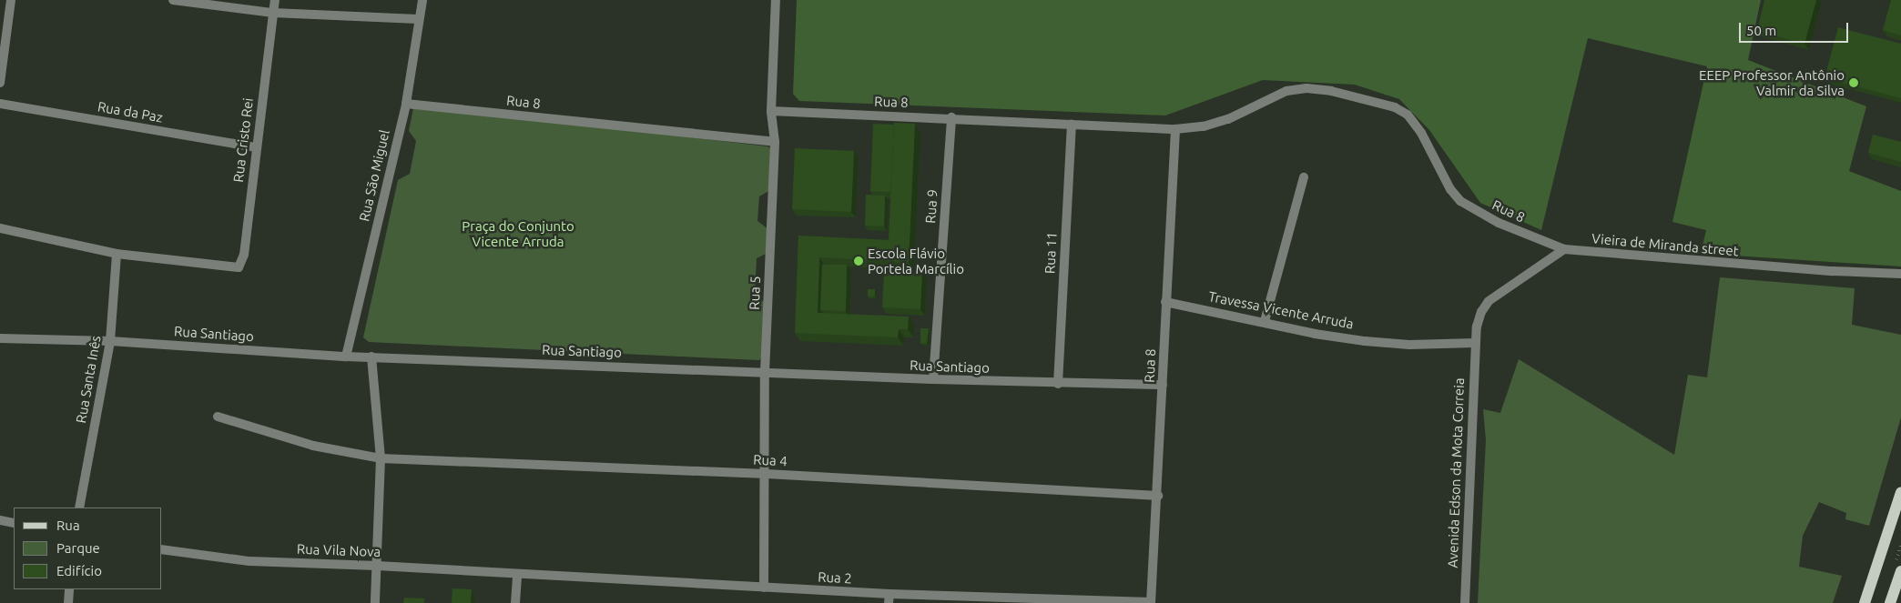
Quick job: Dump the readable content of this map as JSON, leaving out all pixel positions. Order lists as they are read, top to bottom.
{
  "streets": {
    "street": [
      "Rua 8",
      "Rua da Paz",
      "Rua Cristo Rei",
      "Rua São Miguel",
      "Rua 9",
      "Vieira de Miranda street",
      "Rua 11",
      "Rua 5",
      "Travessa Vicente Arruda",
      "Rua Santiago",
      "Rua Santa Inês",
      "Rua 4",
      "Avenida Edson da Mota Correia",
      "Rua Vila Nova",
      "Rua 2"
    ]
  },
  "crossings": [
    ["Rua 8", "Rua São Miguel"],
    ["Rua 8", "Rua 9"],
    ["Rua 8", "Vieira de Miranda street"],
    ["Rua 8", "Rua 11"],
    ["Rua 8", "Rua 5"],
    ["Rua 8", "Travessa Vicente Arruda"],
    ["Rua 8", "Rua Santiago"],
    ["Rua 8", "Rua 4"],
    ["Rua 8", "Rua 2"],
    ["Rua da Paz", "Rua Cristo Rei"],
    ["Rua Cristo Rei", "Rua Santa Inês"],
    ["Rua São Miguel", "Rua Santiago"],
    ["Rua 9", "Rua Santiago"],
    ["Rua 11", "Rua Santiago"],
    ["Rua 5", "Rua Santiago"],
    ["Rua 5", "Rua 4"],
    ["Rua 5", "Rua 2"],
    ["Travessa Vicente Arruda", "Avenida Edson da Mota Correia"],
    ["Rua Santiago", "Rua Santa Inês"],
    ["Rua Vila Nova", "Rua 2"]
  ],
  "parks": ["Praça do Conjunto Vicente Arruda"],
  "places": ["EEEP Professor Antônio Valmir da Silva", "Escola Flávio Portela Marcílio"],
  "legend": ["Rua", "Parque", "Edifício"],
  "scale_bar": "50 m"
}
